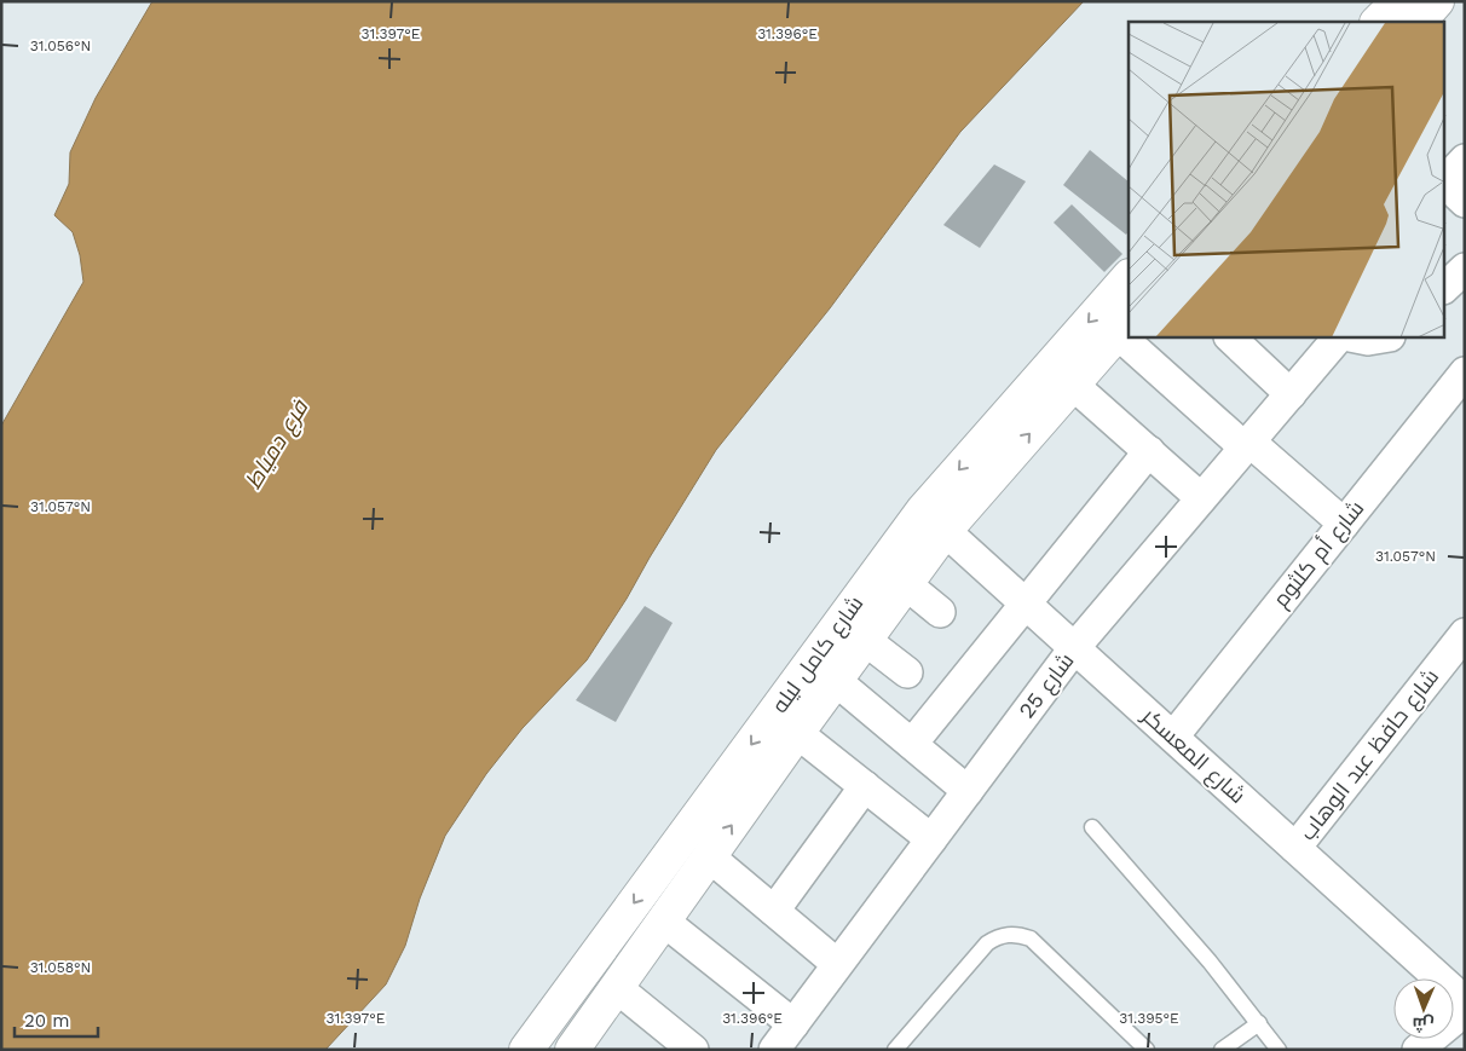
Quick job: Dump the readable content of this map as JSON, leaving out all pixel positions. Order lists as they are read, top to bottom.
{
  "streets": {
    "street": [
      "شارع أم كلثوم",
      "شارع كامل ليله",
      "شارع 25",
      "شارع حافظ عبد الوهاب",
      "شارع المعسكر"
    ]
  },
  "crossings": [
    ["شارع أم كلثوم", "شارع المعسكر"],
    ["شارع كامل ليله", "شارع المعسكر"],
    ["شارع 25", "شارع المعسكر"],
    ["شارع حافظ عبد الوهاب", "شارع المعسكر"]
  ],
  "water": ["فرع دمياط"],
  "scale_bar": "20 m",
  "north": "bottom",
  "coordinates": [
    "31.397°E",
    "31.396°E",
    "31.056°N",
    "31.057°N",
    "31.058°N",
    "31.395°E"
  ]
}
